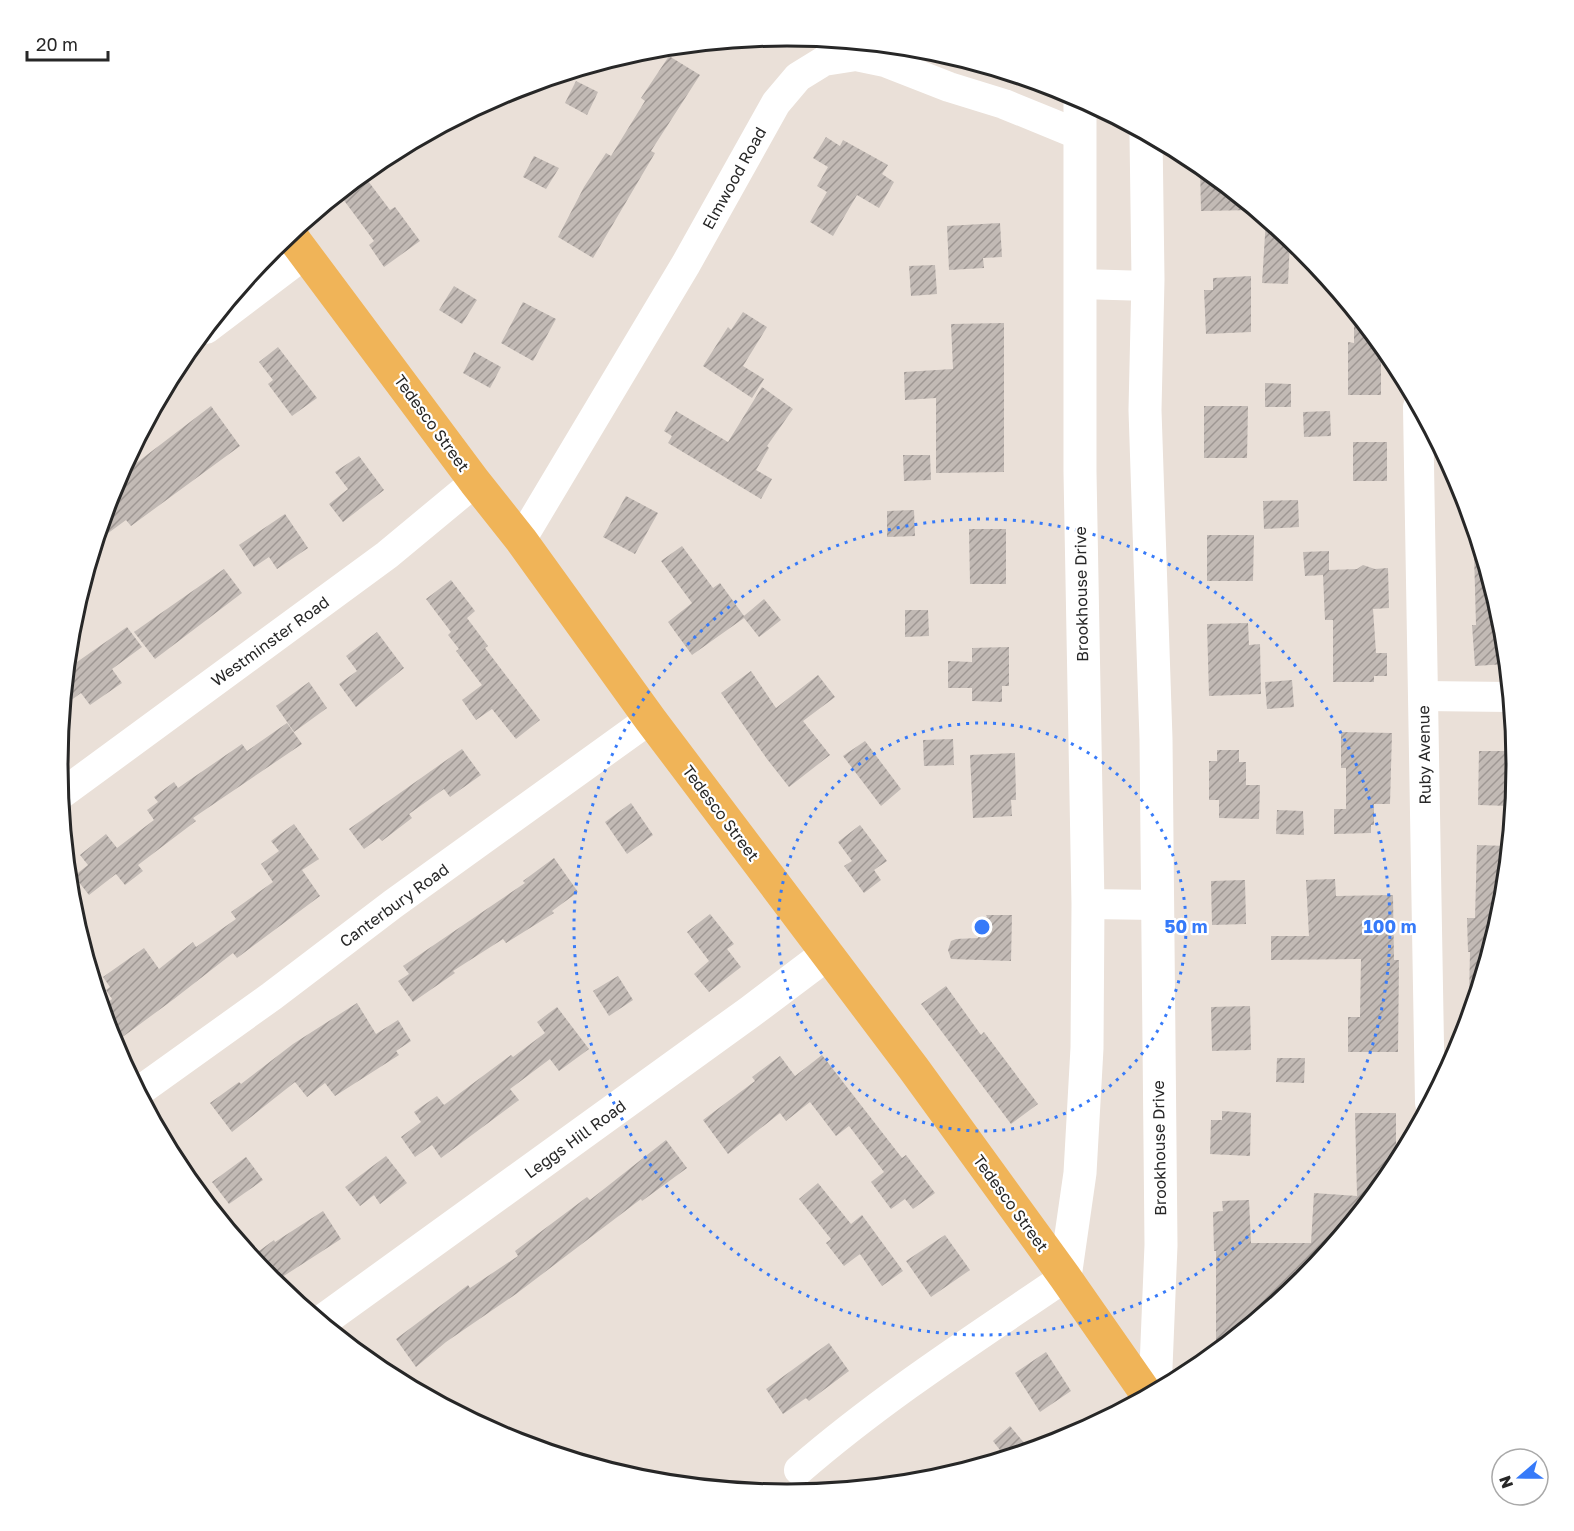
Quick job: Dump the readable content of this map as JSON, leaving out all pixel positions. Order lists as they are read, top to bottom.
{
  "streets": {
    "main road": ["Tedesco Street", "Brookhouse Drive", "Leggs Hill Road"],
    "street": [
      "Elmwood Road",
      "Westminster Road",
      "Ruby Avenue",
      "Canterbury Road"
    ]
  },
  "crossings": [
    ["Elmwood Road", "Tedesco Street"],
    ["Elmwood Road", "Brookhouse Drive"],
    ["Tedesco Street", "Brookhouse Drive"],
    ["Tedesco Street", "Westminster Road"],
    ["Tedesco Street", "Canterbury Road"],
    ["Tedesco Street", "Leggs Hill Road"]
  ],
  "scale_bar": "20 m",
  "north": "left",
  "rings": ["50 m", "100 m"]
}
